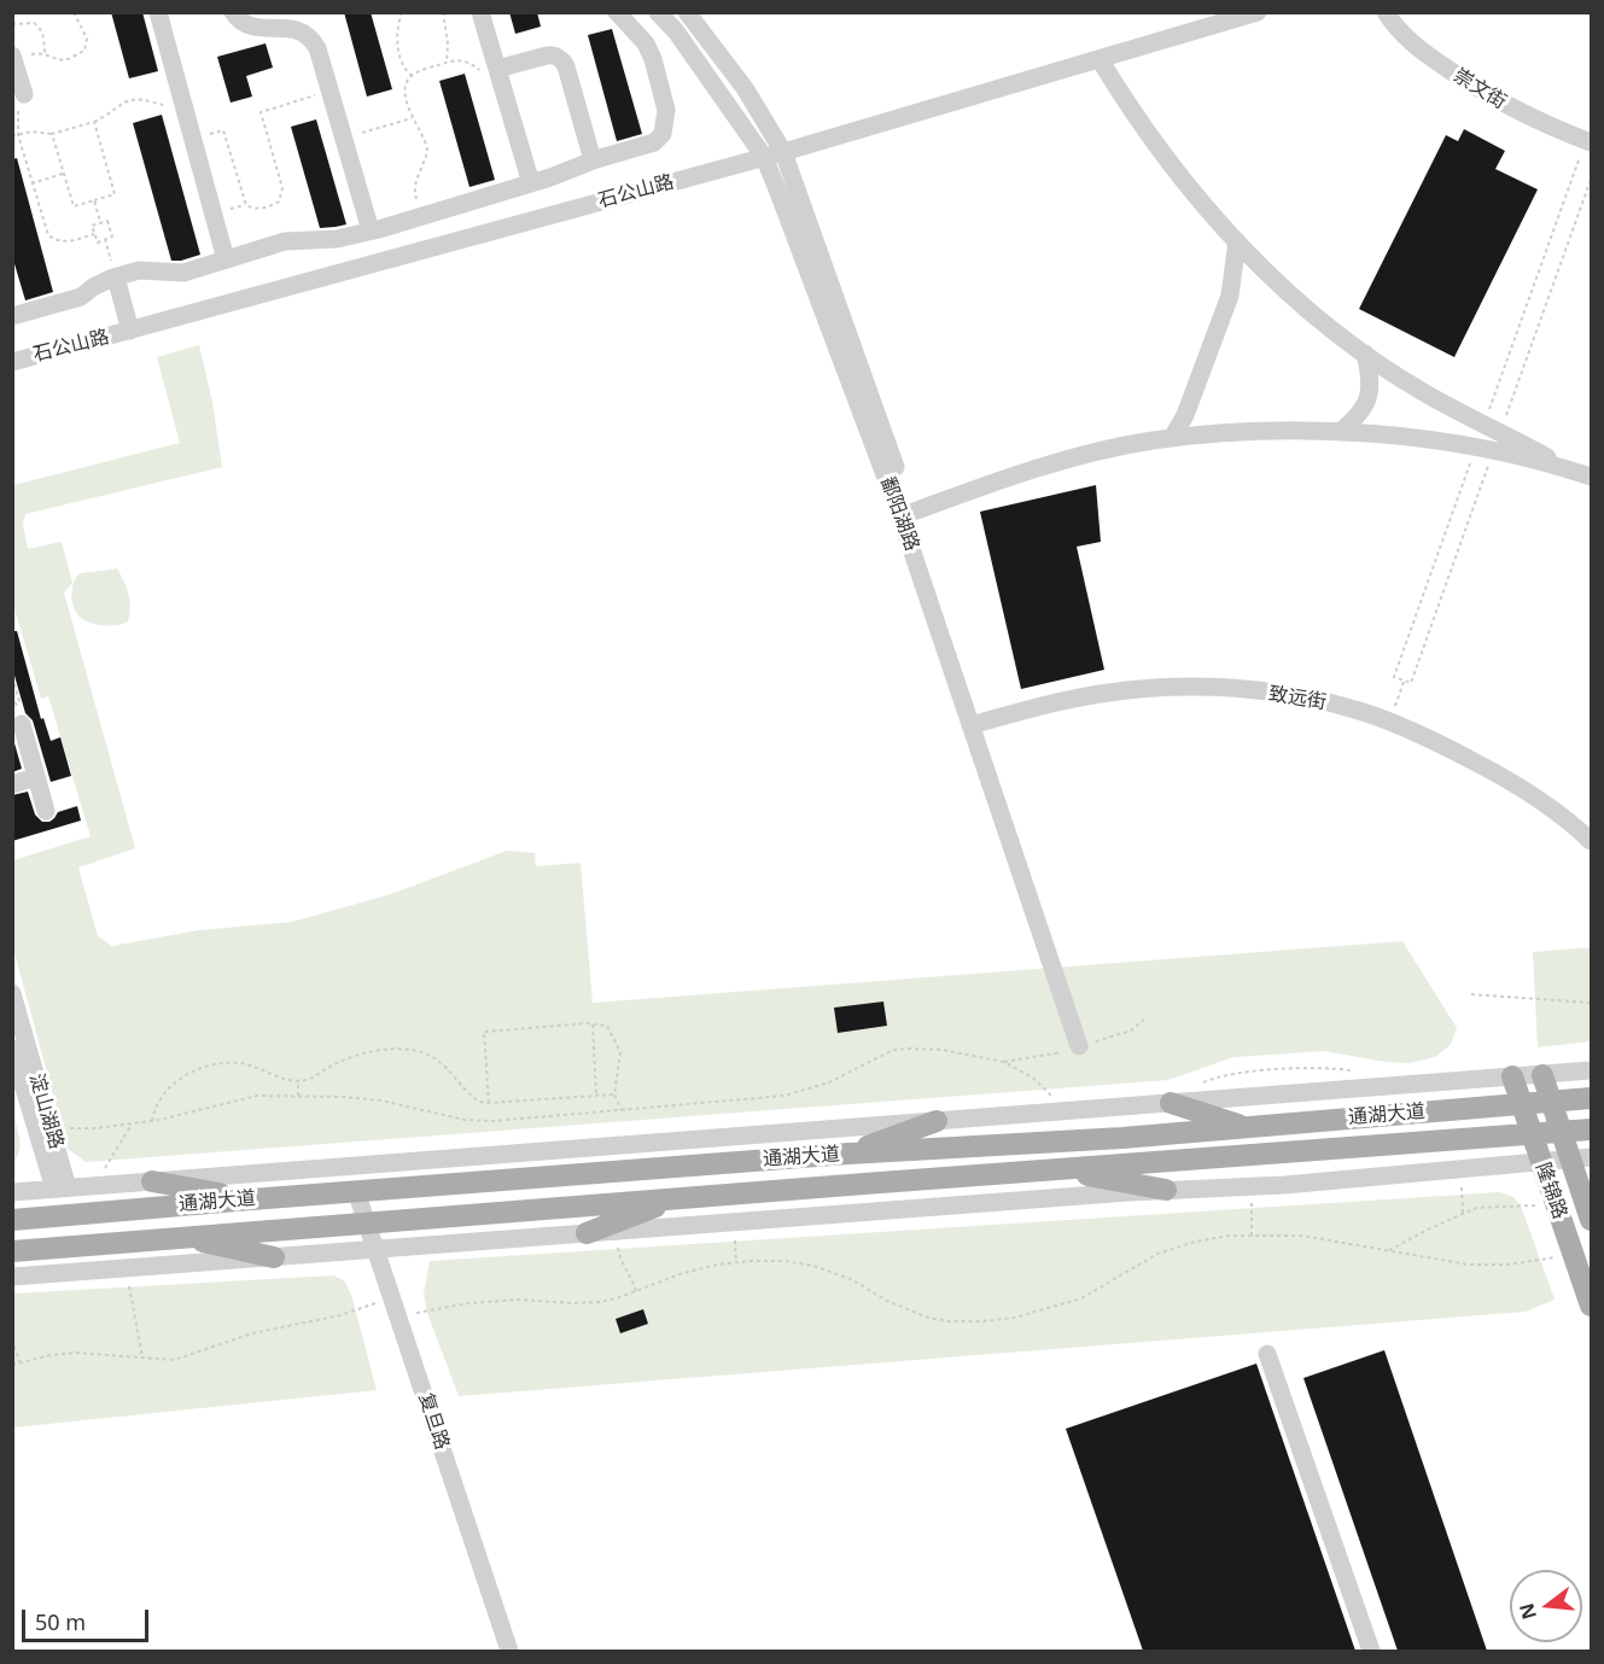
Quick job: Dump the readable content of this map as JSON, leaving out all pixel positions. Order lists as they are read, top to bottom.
{
  "streets": {
    "main road": ["通湖大道", "隆锦路"],
    "street": [
      "崇文街",
      "石公山路",
      "鄱阳湖路",
      "致远街",
      "淀山湖路",
      "复旦路"
    ]
  },
  "crossings": [
    ["石公山路", "鄱阳湖路"],
    ["鄱阳湖路", "致远街"],
    ["通湖大道", "隆锦路"],
    ["通湖大道", "复旦路"]
  ],
  "scale_bar": "50 m",
  "north": "left"
}
